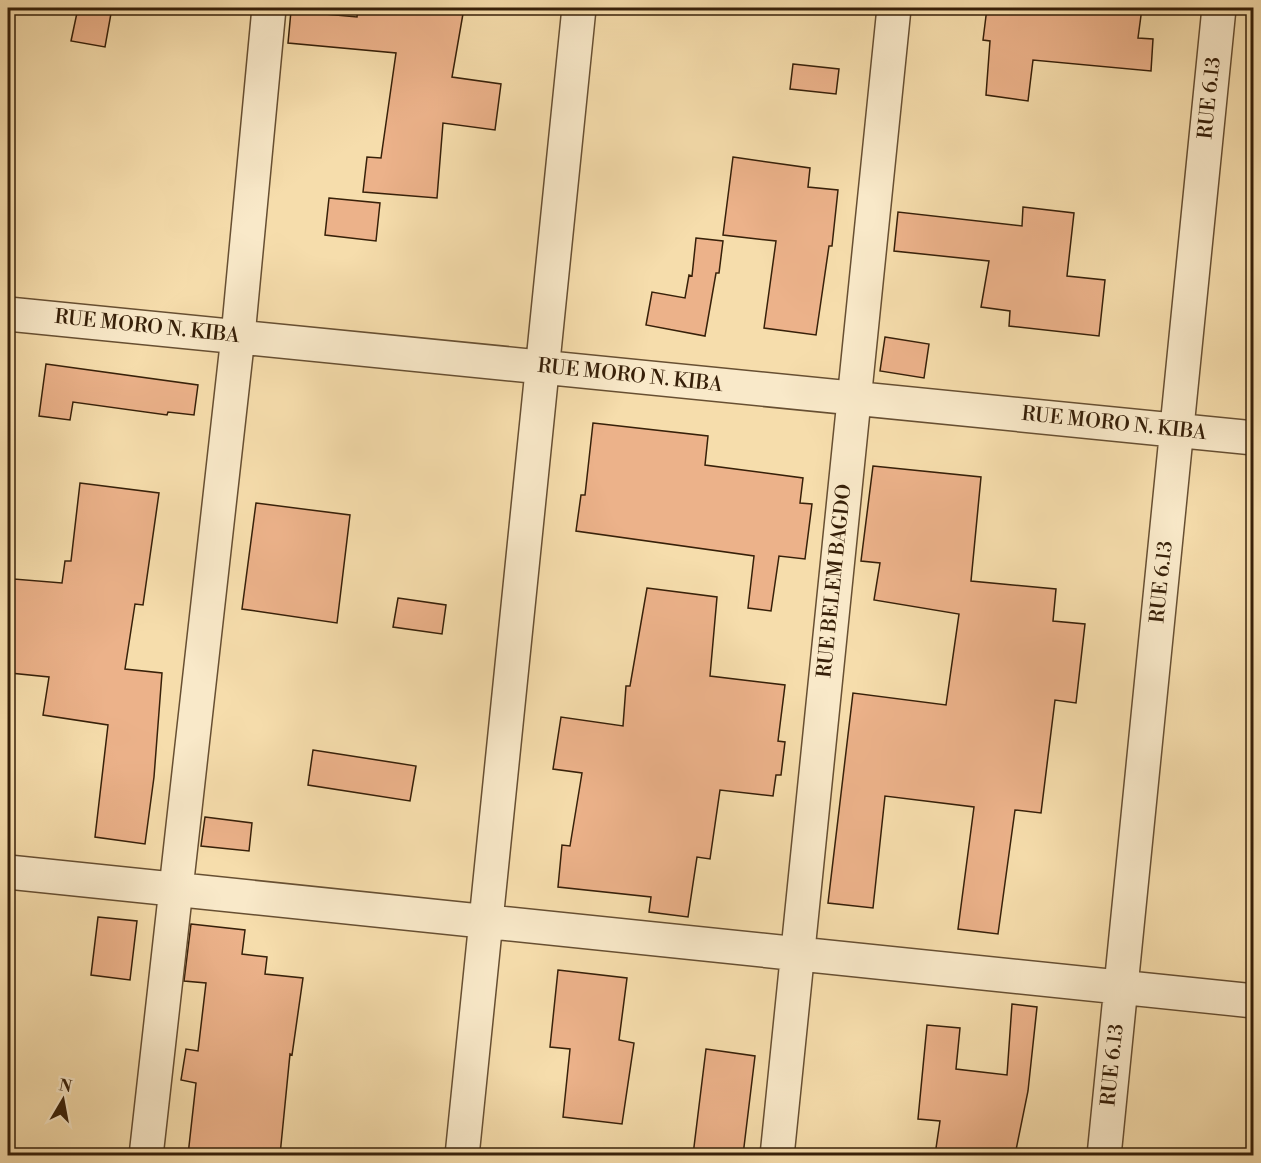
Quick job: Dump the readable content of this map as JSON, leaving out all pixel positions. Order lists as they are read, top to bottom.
{
  "streets": {
    "street": ["RUE 6.13", "RUE MORO N. KIBA", "RUE BELEM BAGDO"]
  },
  "crossings": [
    ["RUE 6.13", "RUE MORO N. KIBA"],
    ["RUE MORO N. KIBA", "RUE BELEM BAGDO"]
  ],
  "north": "top"
}
